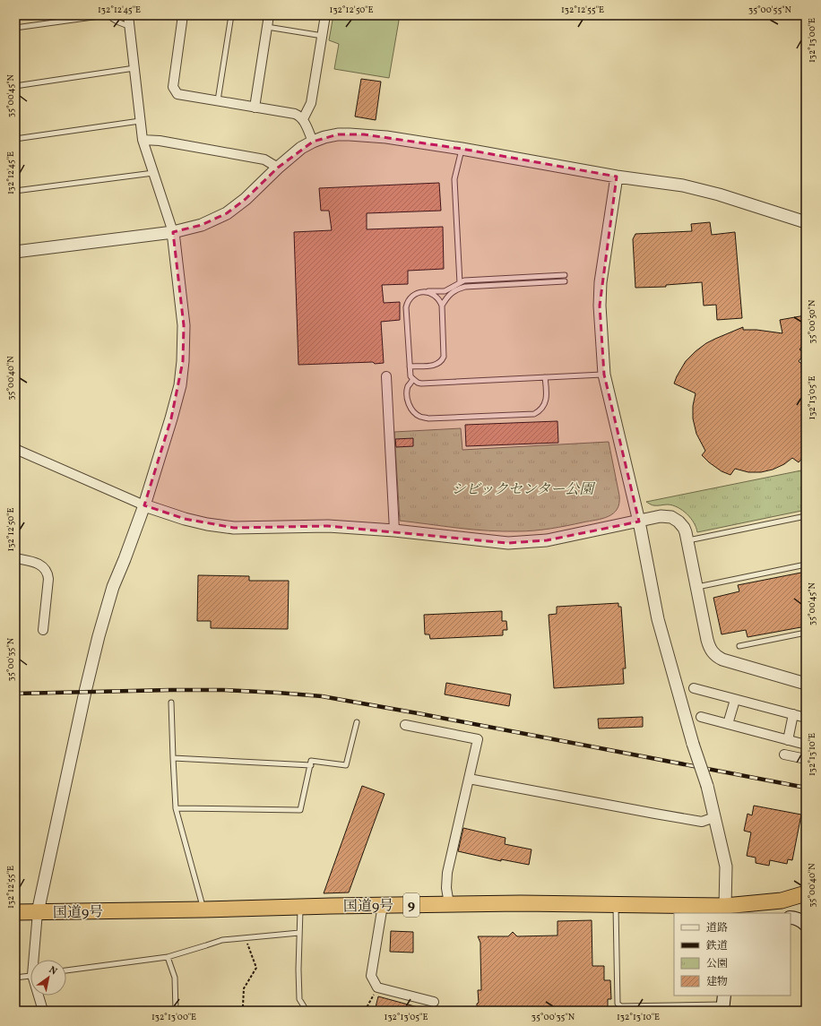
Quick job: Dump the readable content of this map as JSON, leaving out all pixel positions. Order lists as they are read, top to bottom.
{
  "streets": {
    "highway": ["国道9号", "9"]
  },
  "parks": ["シビックセンター公園"],
  "legend": [
    "道路",
    "鉄道",
    "公園",
    "建物"
  ],
  "north": "top right",
  "coordinates": [
    "132°12'45\"E",
    "132°12'50\"E",
    "132°12'55\"E",
    "35°00'55\"N",
    "132°13'00\"E",
    "35°00'45\"N",
    "35°00'50\"N",
    "35°00'40\"N",
    "132°13'05\"E",
    "35°00'35\"N",
    "132°13'10\"E"
  ]
}
